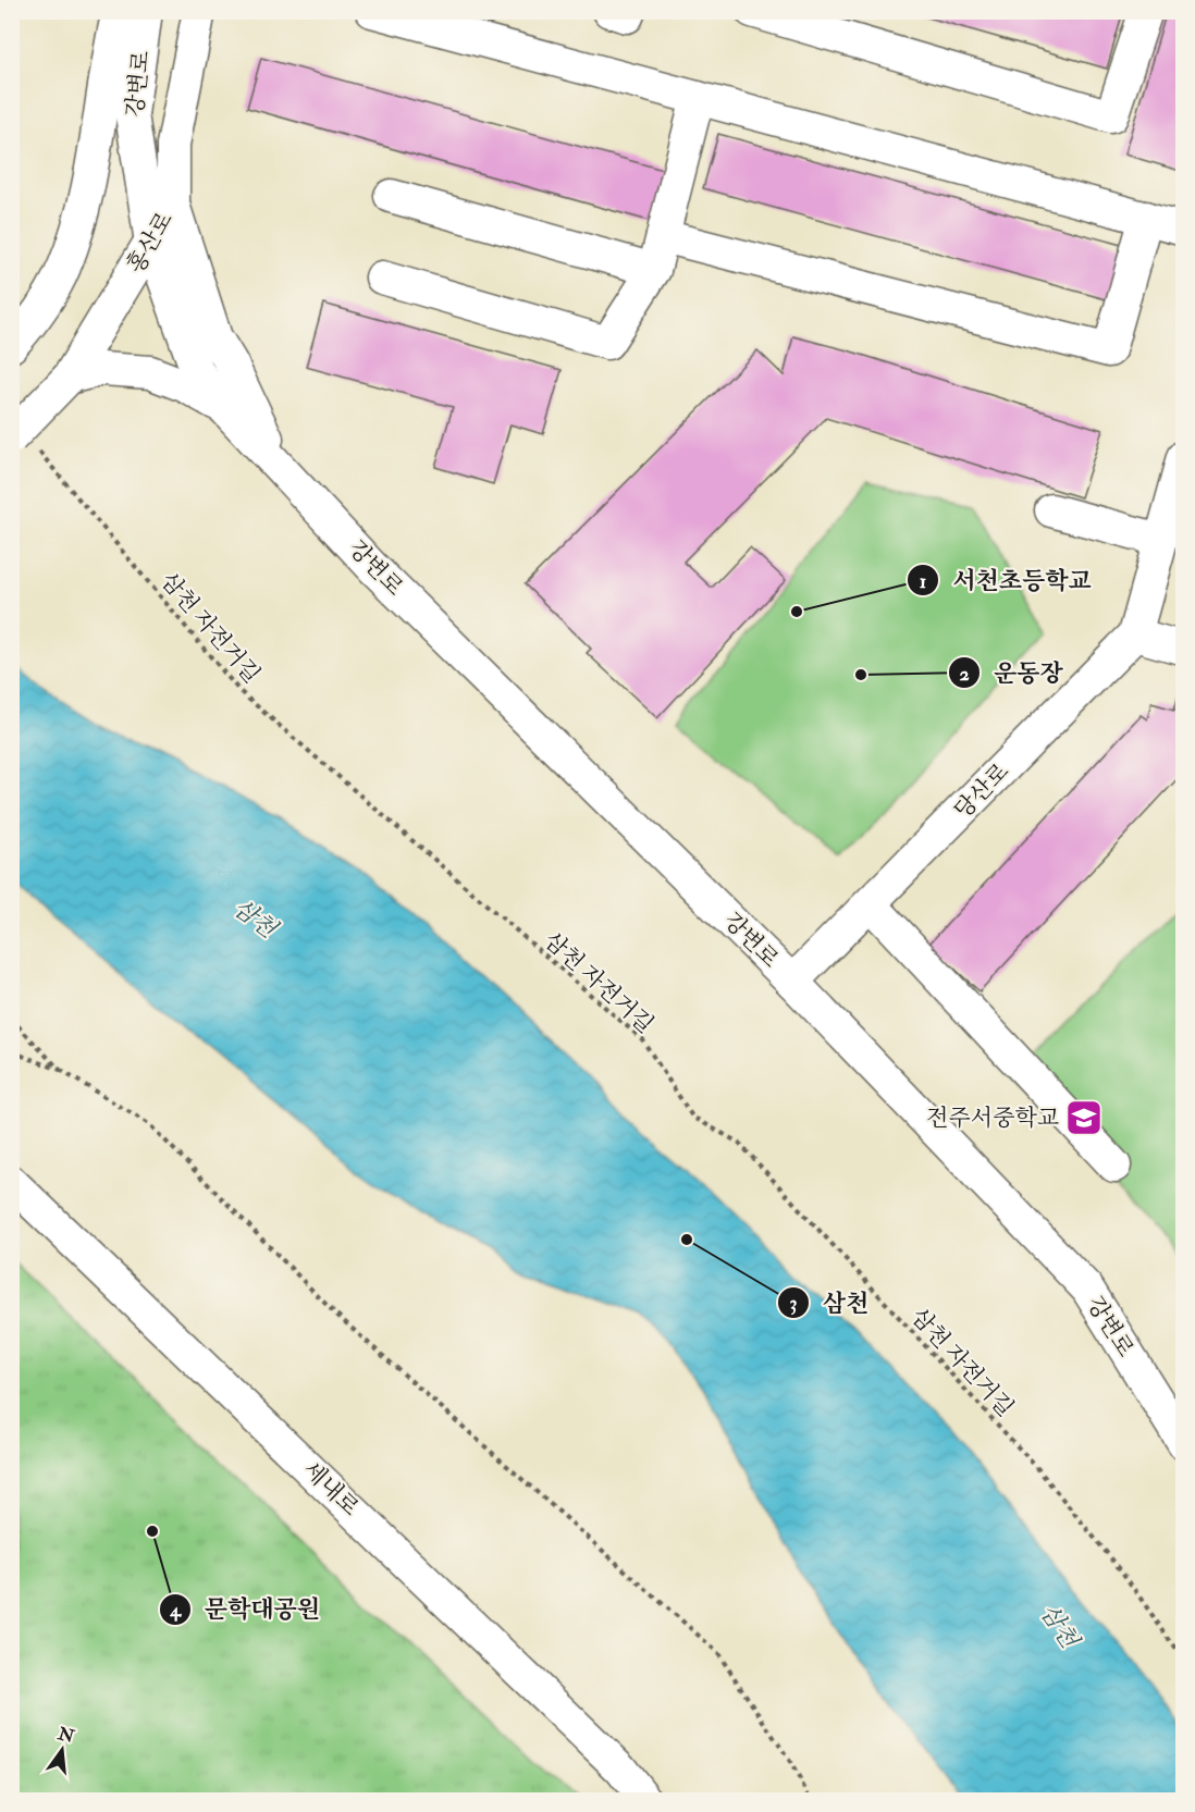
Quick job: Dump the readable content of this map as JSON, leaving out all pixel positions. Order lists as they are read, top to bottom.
{
  "streets": {
    "street": [
      "강변로",
      "홍산로",
      "당산로",
      "세내로"
    ],
    "path": ["삼천 자전거길"]
  },
  "crossings": [
    ["강변로", "홍산로"],
    ["강변로", "당산로"],
    ["홍산로", "삼천 자전거길"]
  ],
  "water": ["삼천"],
  "places": {
    "other": [
      "서천초등학교",
      "운동장",
      "삼천",
      "문학대공원"
    ],
    "school or university": ["전주서중학교"]
  },
  "north": "top"
}
